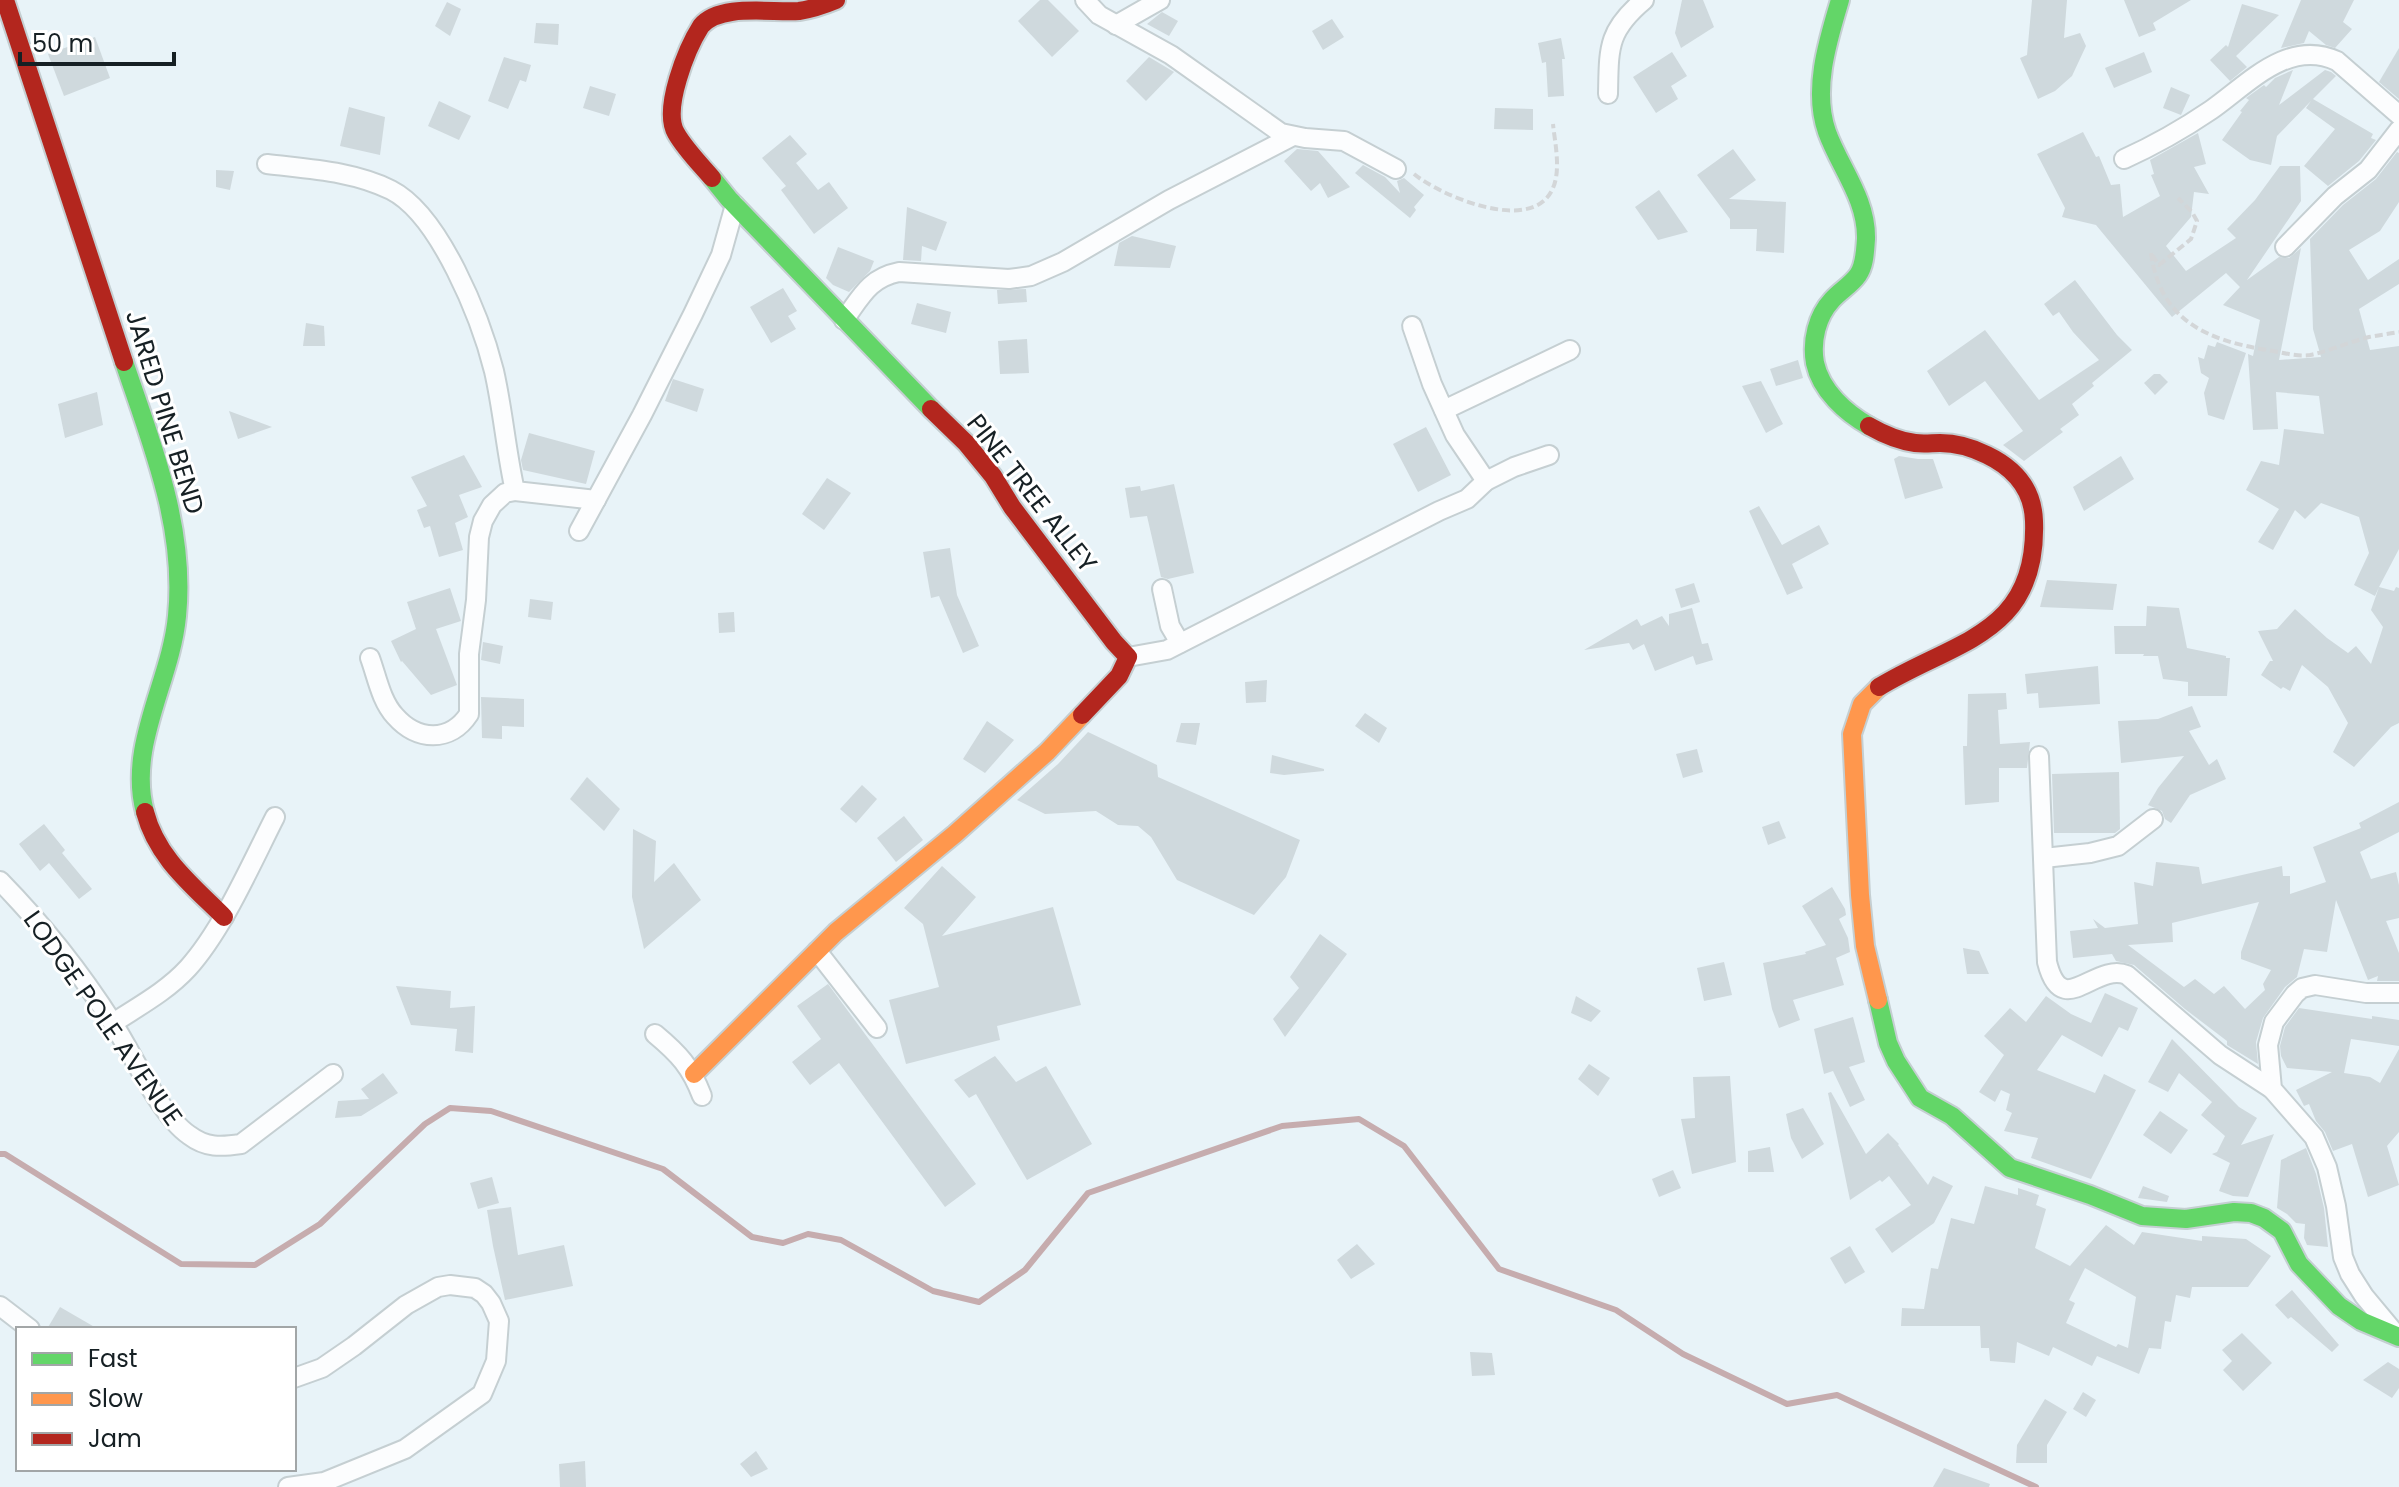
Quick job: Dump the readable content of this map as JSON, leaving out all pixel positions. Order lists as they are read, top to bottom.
{
  "streets": {
    "street": ["JARED PINE BEND", "PINE TREE ALLEY", "LODGE POLE AVENUE"]
  },
  "legend": ["Fast", "Slow", "Jam"],
  "scale_bar": "50 m"
}
